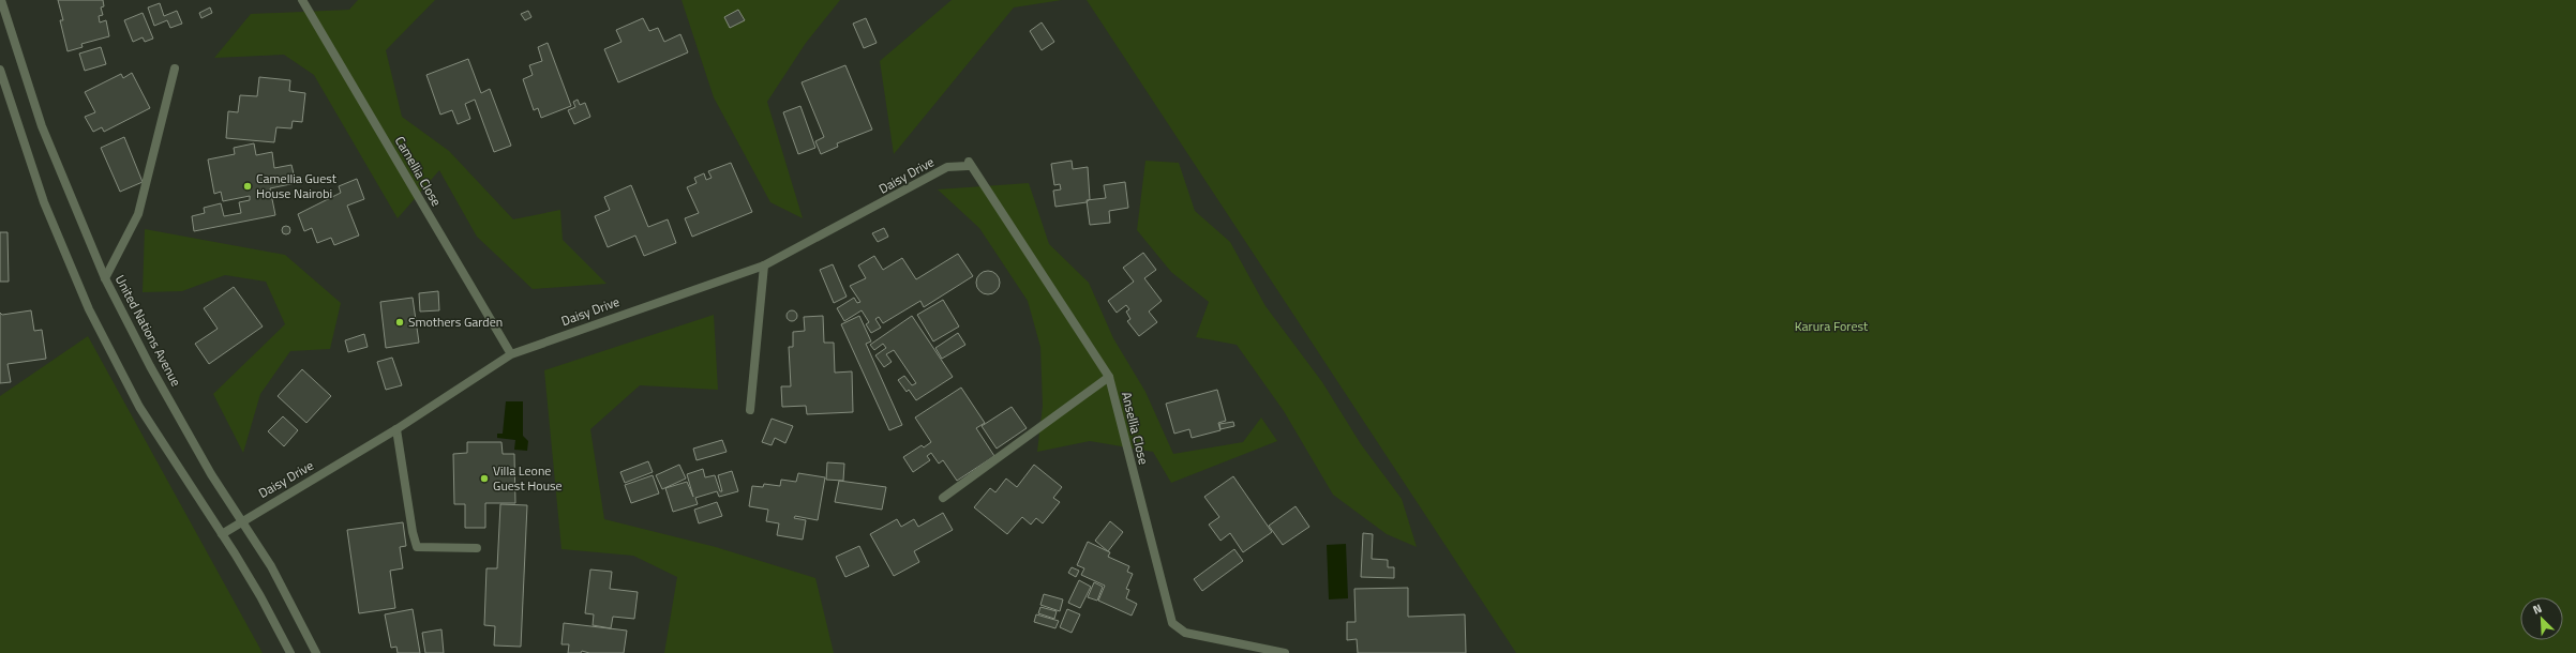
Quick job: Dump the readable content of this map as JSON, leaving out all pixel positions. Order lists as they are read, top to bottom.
{
  "streets": {
    "street": [
      "Camellia Close",
      "Daisy Drive",
      "United Nations Avenue",
      "Ansellia Close"
    ]
  },
  "crossings": [
    ["Camellia Close", "Daisy Drive"],
    ["Daisy Drive", "United Nations Avenue"],
    ["Daisy Drive", "Ansellia Close"]
  ],
  "parks": ["Karura Forest"],
  "places": ["Camellia Guest House Nairobi", "Smothers Garden", "Villa Leone Guest House"],
  "north": "top left"
}
